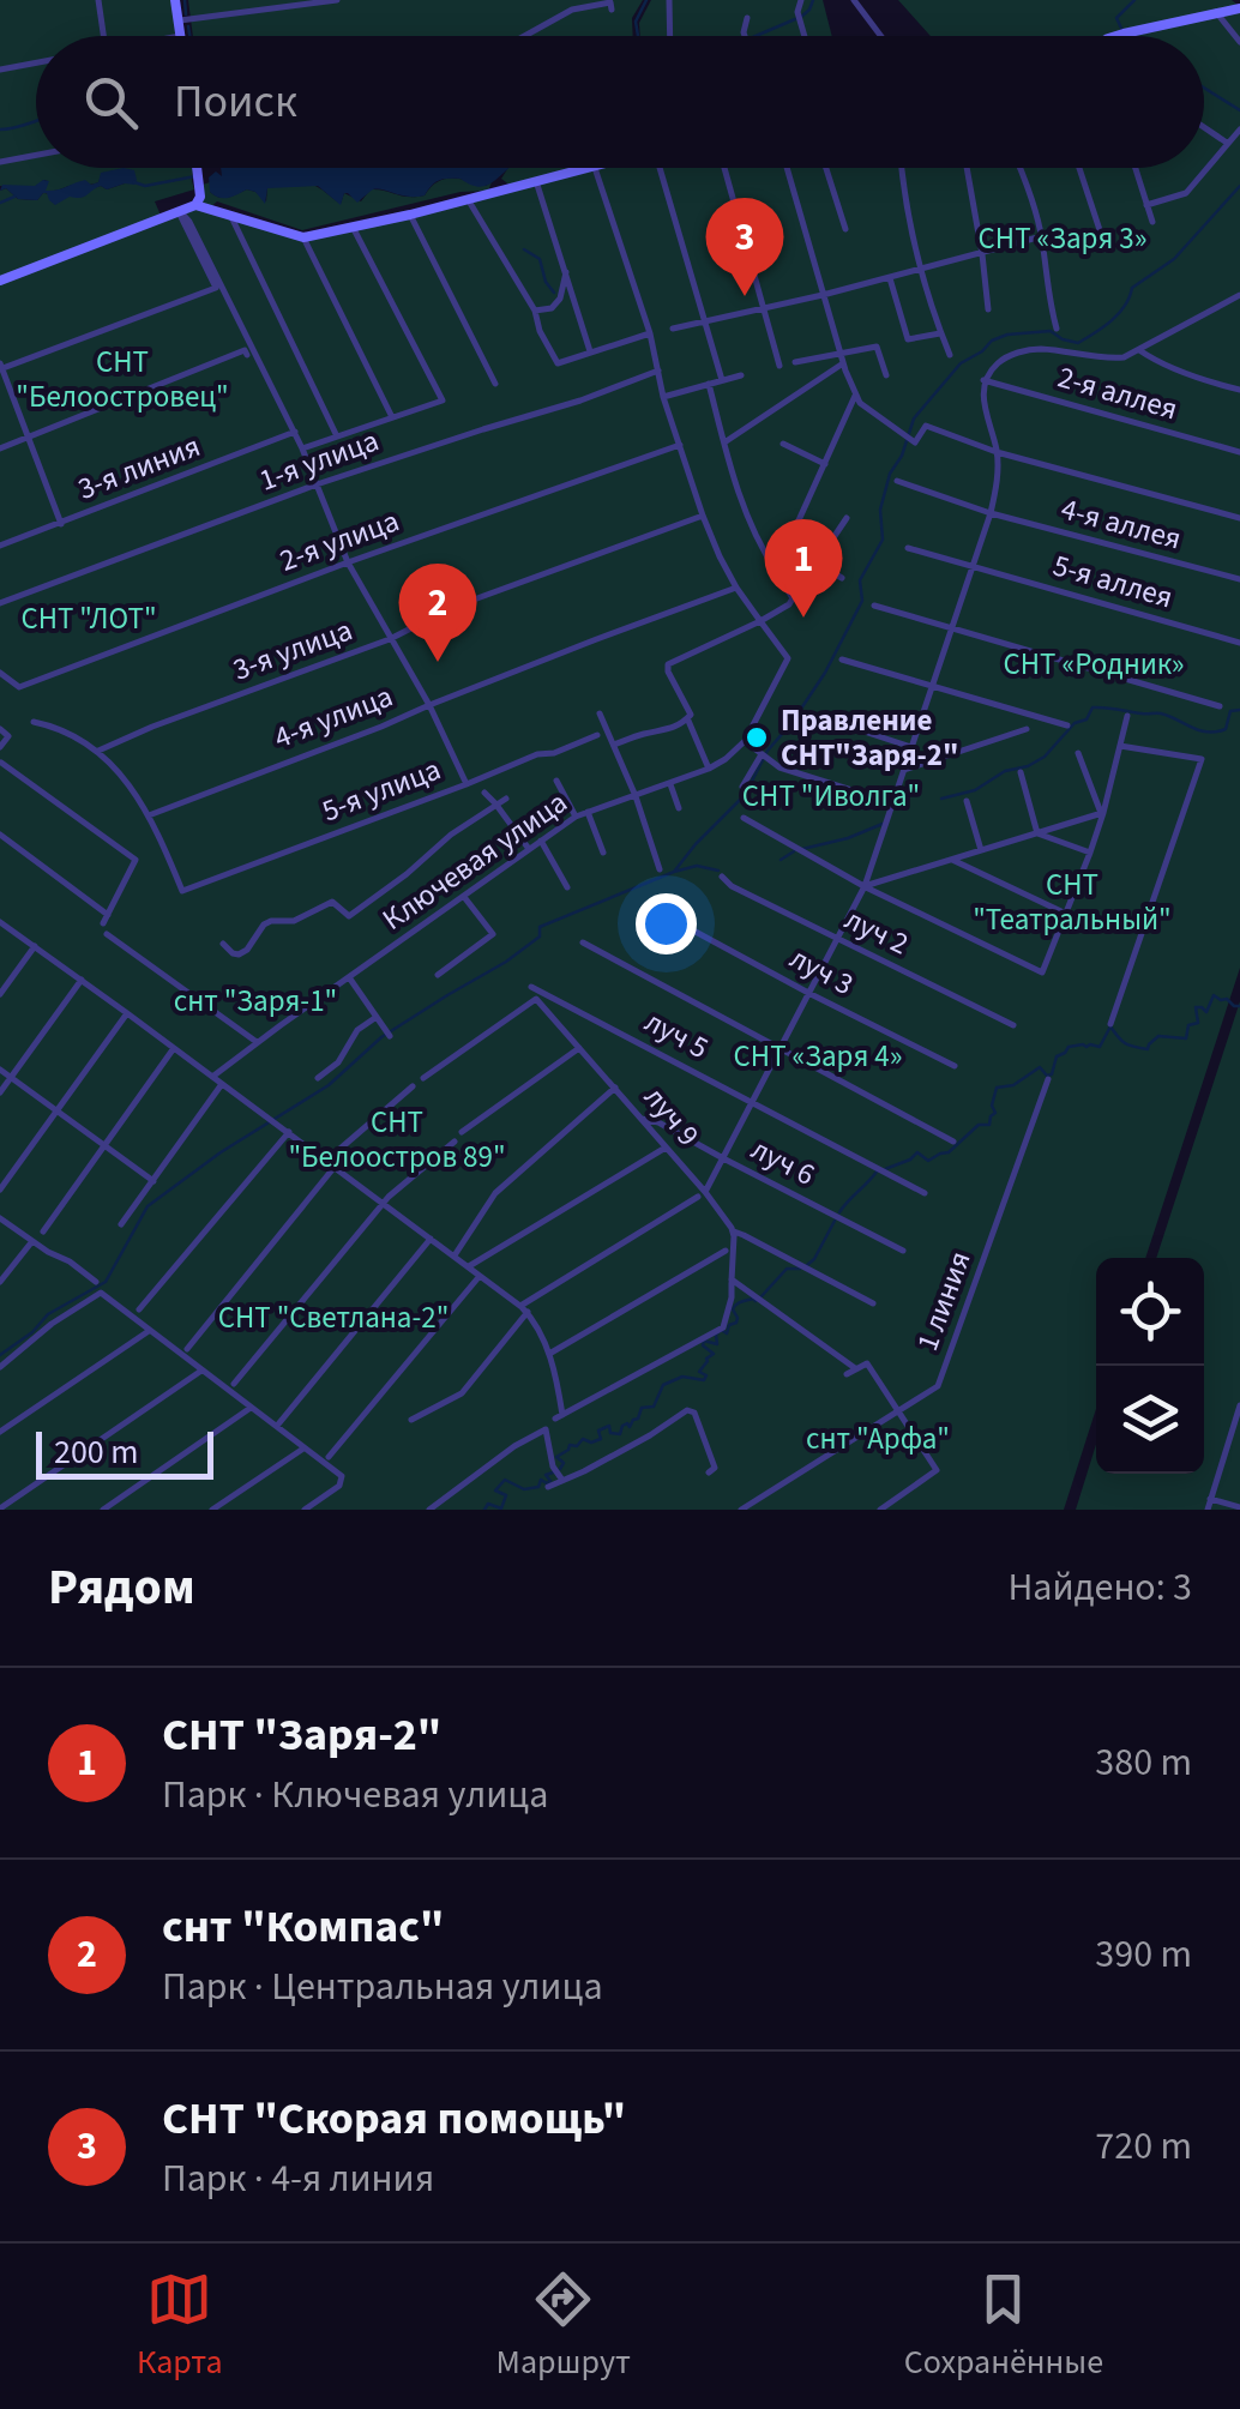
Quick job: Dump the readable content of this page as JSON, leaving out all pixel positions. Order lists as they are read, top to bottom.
{
  "streets": {
    "street": [
      "2-я аллея",
      "1-я улица",
      "3-я линия",
      "4-я аллея",
      "2-я улица",
      "5-я аллея",
      "3-я улица",
      "4-я улица",
      "5-я улица",
      "Ключевая улица",
      "луч 2",
      "луч 3",
      "луч 5",
      "луч 9",
      "луч 6",
      "1 линия"
    ]
  },
  "crossings": [
    ["4-я улица", "5-я улица"],
    ["луч 9", "луч 6"]
  ],
  "parks": [
    "СНТ «Заря 3»",
    "СНТ \"Белоостровец\"",
    "СНТ \"ЛОТ\"",
    "СНТ «Родник»",
    "СНТ \"Иволга\"",
    "СНТ \"Театральный\"",
    "снт \"Заря-1\"",
    "СНТ «Заря 4»",
    "СНТ \"Белоостров 89\"",
    "СНТ \"Светлана-2\"",
    "снт \"Арфа\""
  ],
  "places": ["Правление СНТ\"Заря-2\""],
  "scale_bar": "200 m",
  "page": {
    "search": "Поиск",
    "pins": ["3", "1", "2"],
    "scale": "200 m",
    "heading": ["Рядом", "Найдено: 3"],
    "list": [
      {
        "mark": "1",
        "name": "СНТ \"Заря-2\"",
        "note": "Парк · Ключевая улица",
        "value": "380 m"
      },
      {
        "mark": "2",
        "name": "снт \"Компас\"",
        "note": "Парк · Центральная улица",
        "value": "390 m"
      },
      {
        "mark": "3",
        "name": "СНТ \"Скорая помощь\"",
        "note": "Парк · 4-я линия",
        "value": "720 m"
      }
    ],
    "nav": ["Карта", "Маршрут", "Сохранённые"]
  }
}
